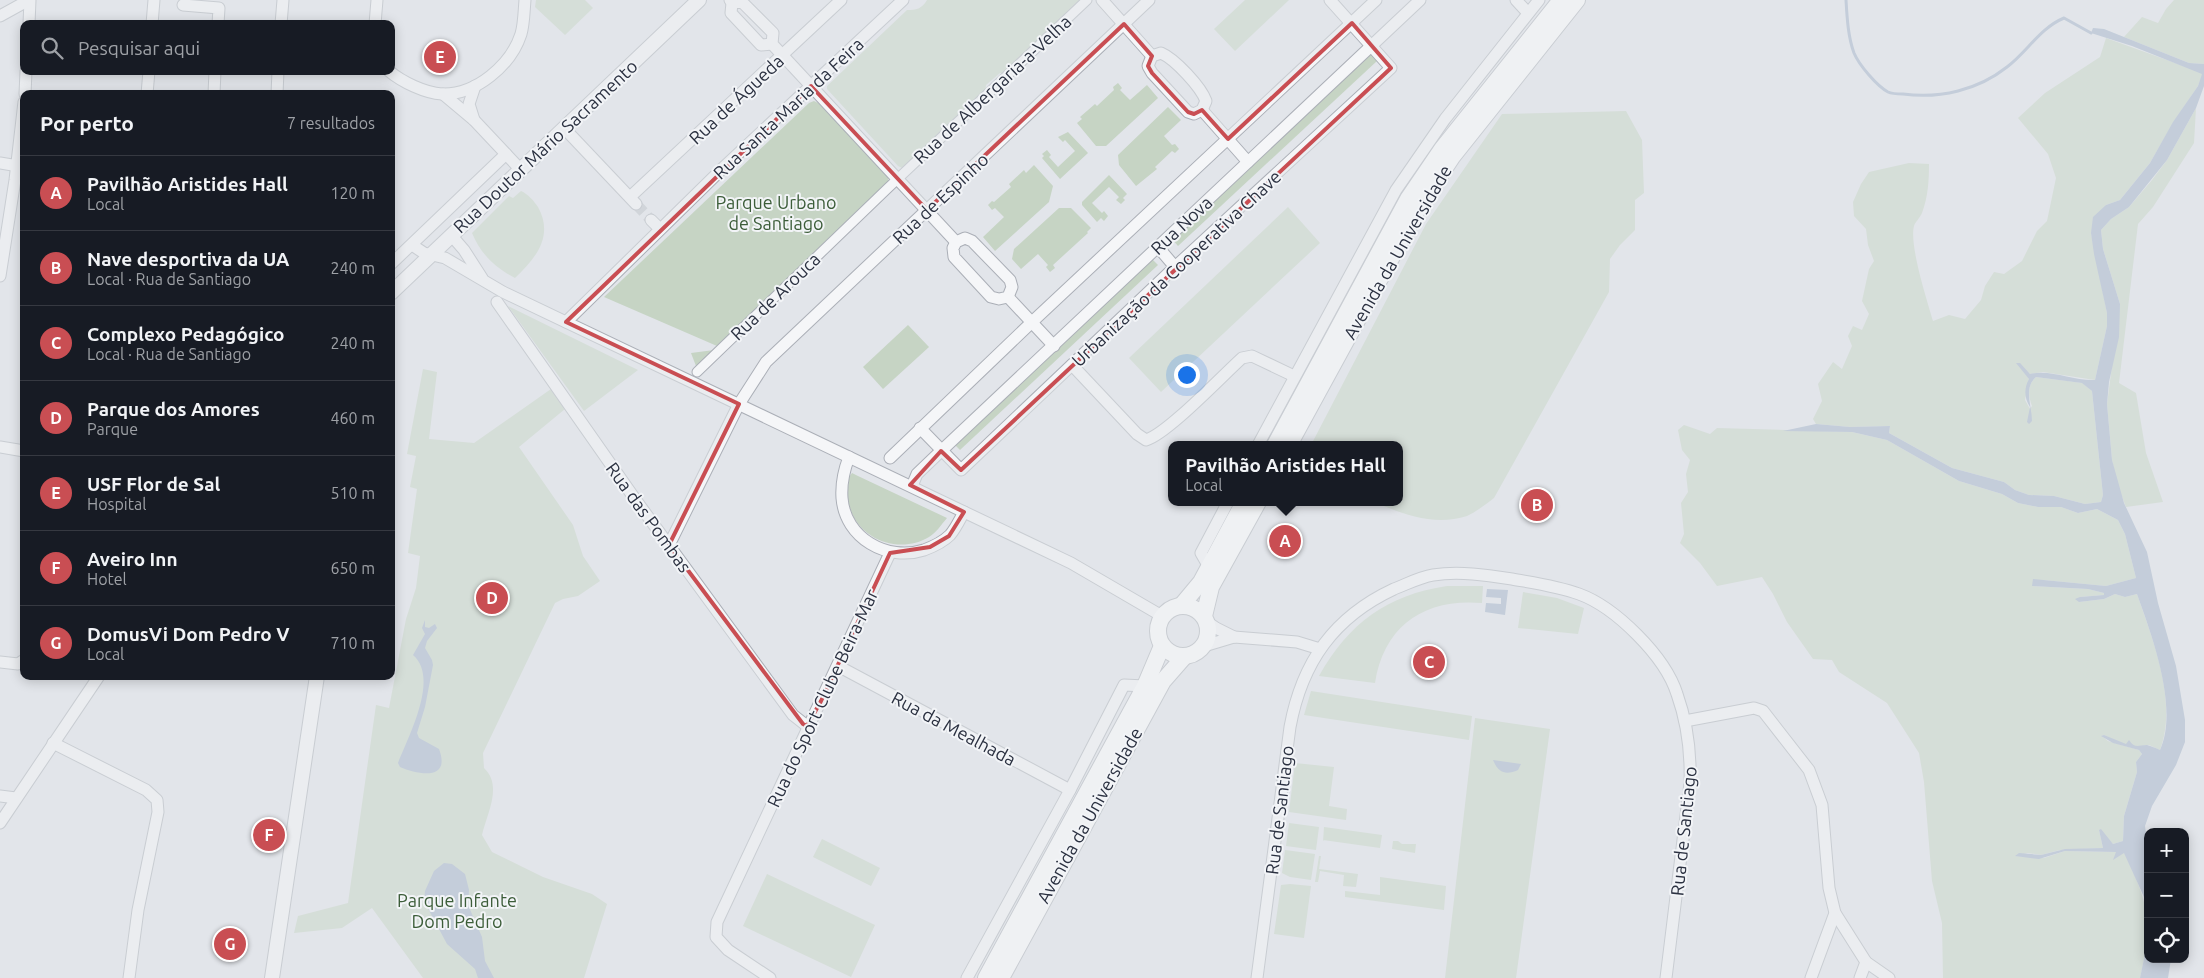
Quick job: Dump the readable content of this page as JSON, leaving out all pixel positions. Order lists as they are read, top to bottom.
{
  "streets": {
    "main road": ["Avenida da Universidade"],
    "street": [
      "Rua de Albergaria-a-Velha",
      "Rua de Águeda",
      "Rua Santa Maria da Feira",
      "Rua Doutor Mário Sacramento",
      "Rua de Espinho",
      "Rua Nova",
      "Urbanização da Cooperativa Chave",
      "Rua de Arouca",
      "Rua das Pombas",
      "Rua do Sport Clube Beira-Mar",
      "Rua da Mealhada",
      "Rua de Santiago"
    ]
  },
  "crossings": [
    ["Rua de Albergaria-a-Velha", "Rua de Arouca"],
    ["Rua de Águeda", "Rua Doutor Mário Sacramento"],
    ["Rua de Espinho", "Rua das Pombas"],
    ["Rua Nova", "Urbanização da Cooperativa Chave"],
    ["Avenida da Universidade", "Rua da Mealhada"],
    ["Rua das Pombas", "Rua do Sport Clube Beira-Mar"],
    ["Rua do Sport Clube Beira-Mar", "Rua da Mealhada"]
  ],
  "parks": ["Parque Urbano de Santiago", "Parque Infante Dom Pedro"],
  "page": {
    "search": "Pesquisar aqui",
    "pins": [
      "E",
      "B",
      "A",
      "D",
      "C",
      "F",
      "G"
    ],
    "heading": ["Por perto", "7 resultados"],
    "list": [
      {
        "mark": "A",
        "name": "Pavilhão Aristides Hall",
        "note": "Local",
        "value": "120 m"
      },
      {
        "mark": "B",
        "name": "Nave desportiva da UA",
        "note": "Local · Rua de Santiago",
        "value": "240 m"
      },
      {
        "mark": "C",
        "name": "Complexo Pedagógico",
        "note": "Local · Rua de Santiago",
        "value": "240 m"
      },
      {
        "mark": "D",
        "name": "Parque dos Amores",
        "note": "Parque",
        "value": "460 m"
      },
      {
        "mark": "E",
        "name": "USF Flor de Sal",
        "note": "Hospital",
        "value": "510 m"
      },
      {
        "mark": "F",
        "name": "Aveiro Inn",
        "note": "Hotel",
        "value": "650 m"
      },
      {
        "mark": "G",
        "name": "DomusVi Dom Pedro V",
        "note": "Local",
        "value": "710 m"
      }
    ],
    "popup": ["Pavilhão Aristides Hall", "Local"],
    "map_buttons": ["+", "−"]
  }
}
